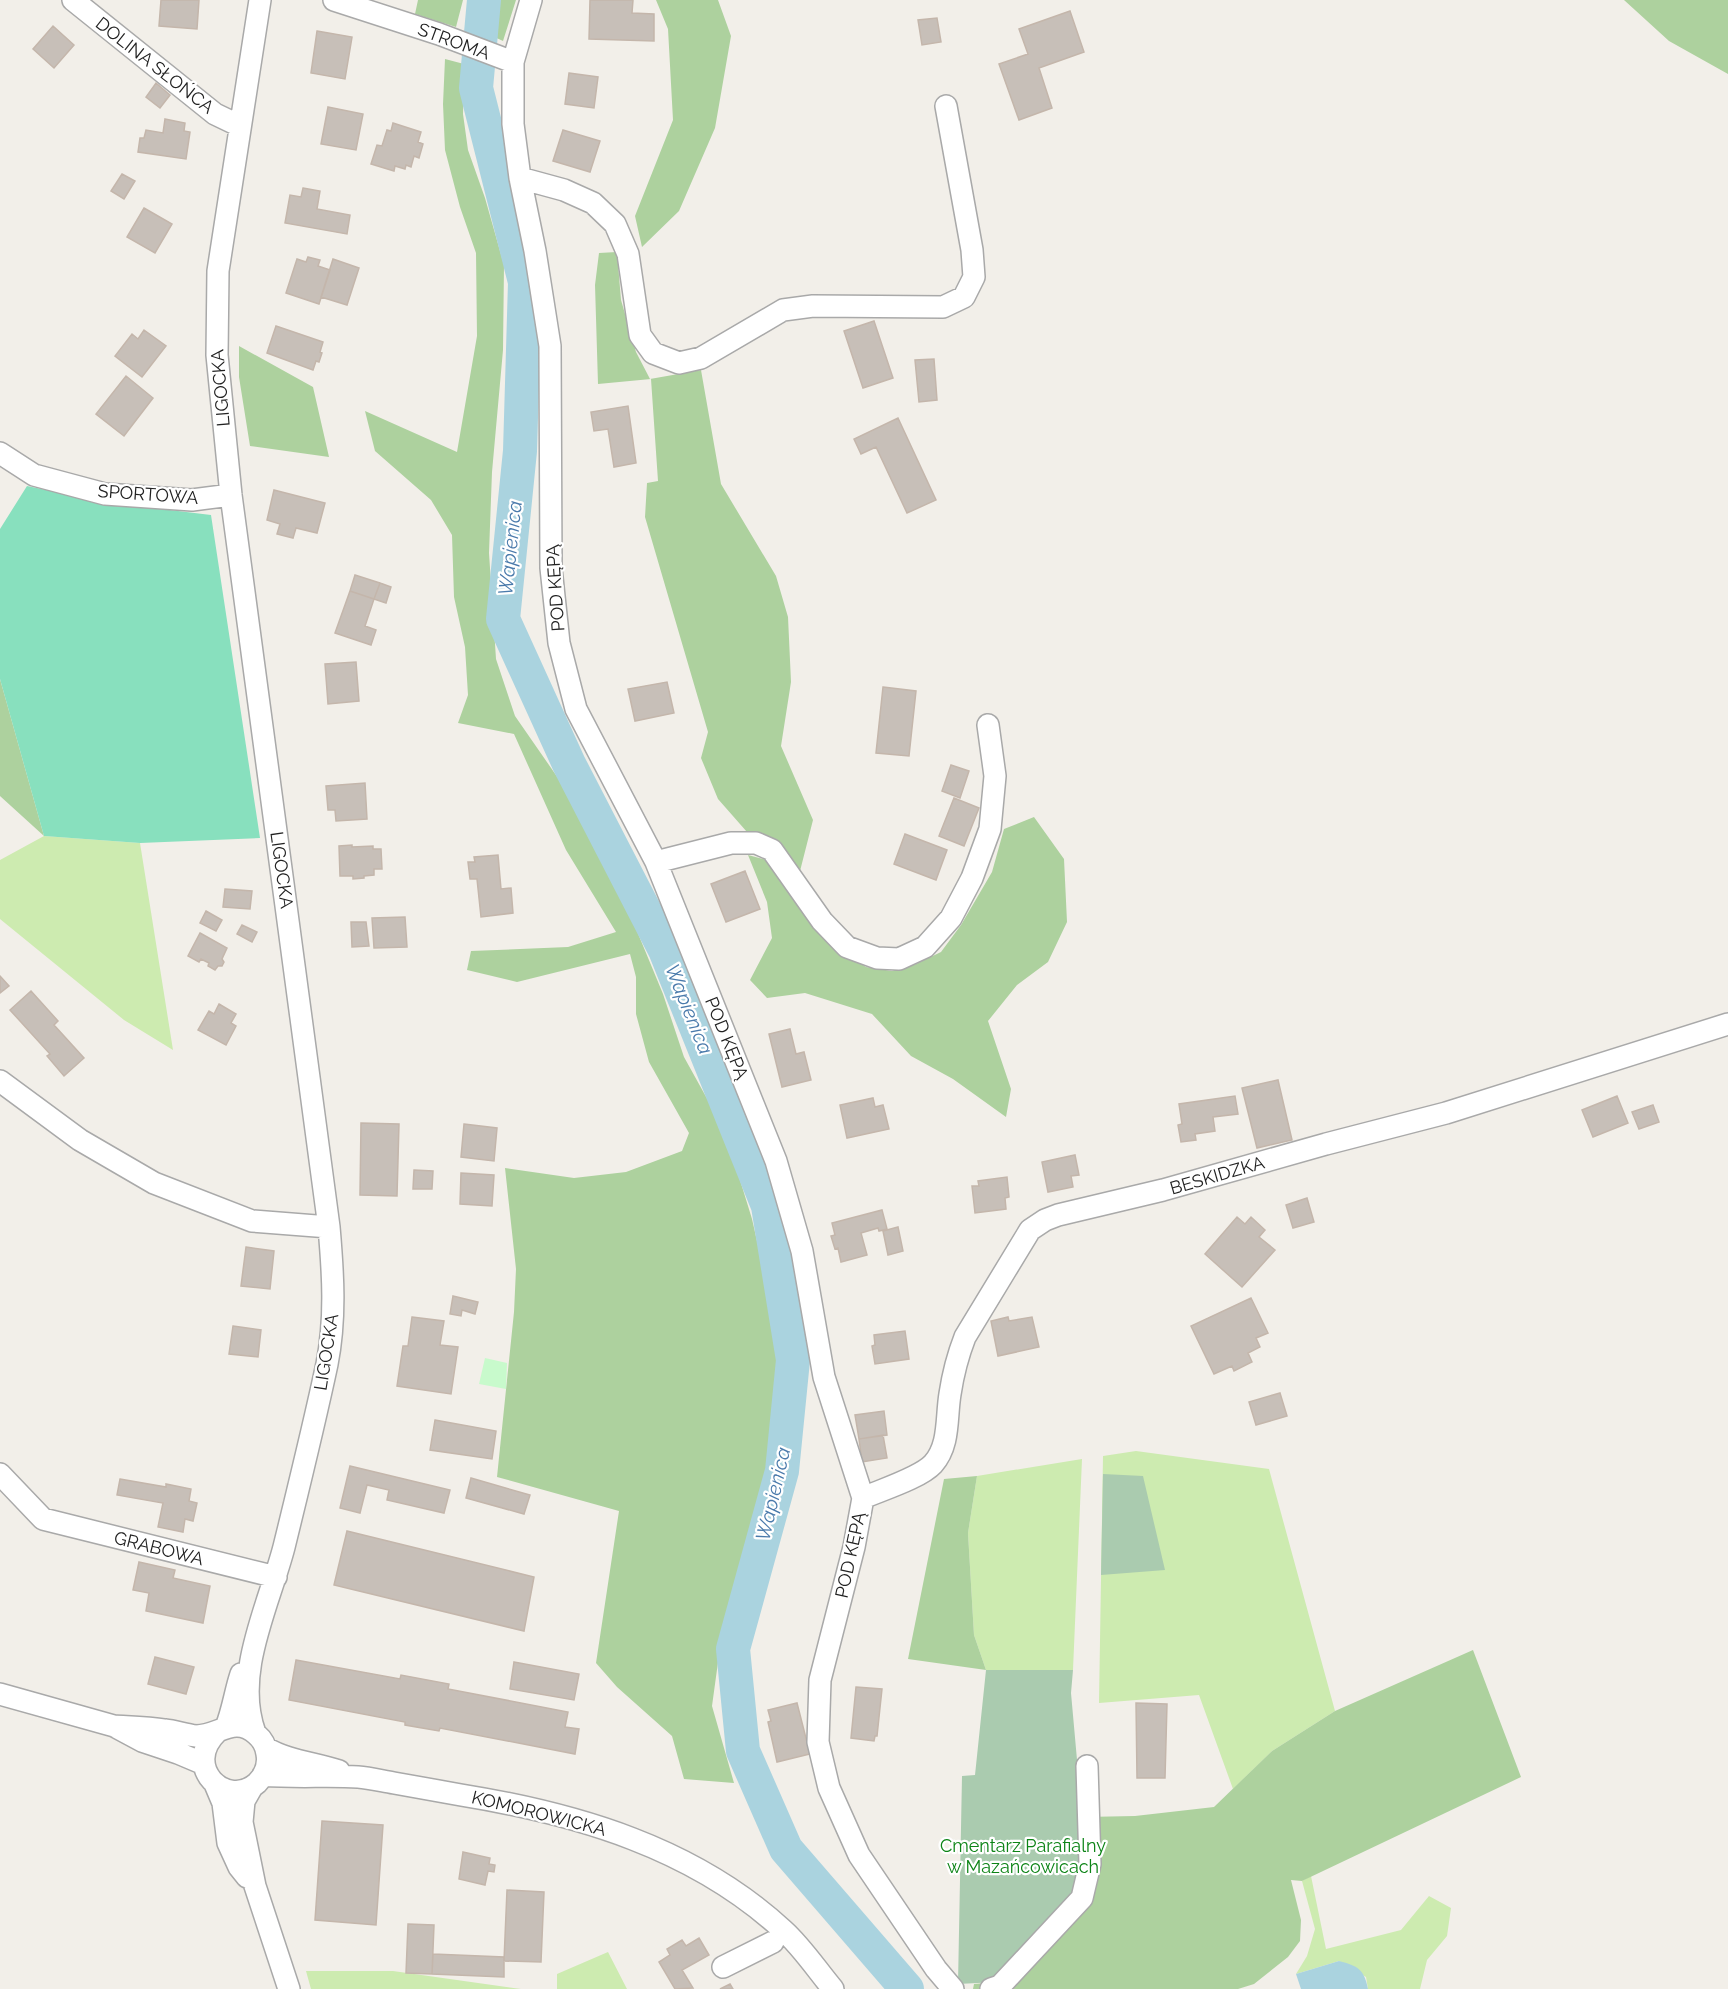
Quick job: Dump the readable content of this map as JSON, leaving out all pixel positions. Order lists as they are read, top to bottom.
{
  "streets": {
    "street": [
      "STROMA",
      "DOLINA SŁOŃCA",
      "LIGOCKA",
      "SPORTOWA",
      "POD KĘPĄ",
      "BESKIDZKA",
      "GRABOWA",
      "KOMOROWICKA"
    ]
  },
  "crossings": [
    ["STROMA", "POD KĘPĄ"],
    ["DOLINA SŁOŃCA", "LIGOCKA"],
    ["LIGOCKA", "SPORTOWA"],
    ["LIGOCKA", "GRABOWA"],
    ["LIGOCKA", "KOMOROWICKA"],
    ["POD KĘPĄ", "BESKIDZKA"]
  ],
  "water": ["Wapienica"],
  "parks": ["Cmentarz Parafialny w Mazańcowicach"]
}
